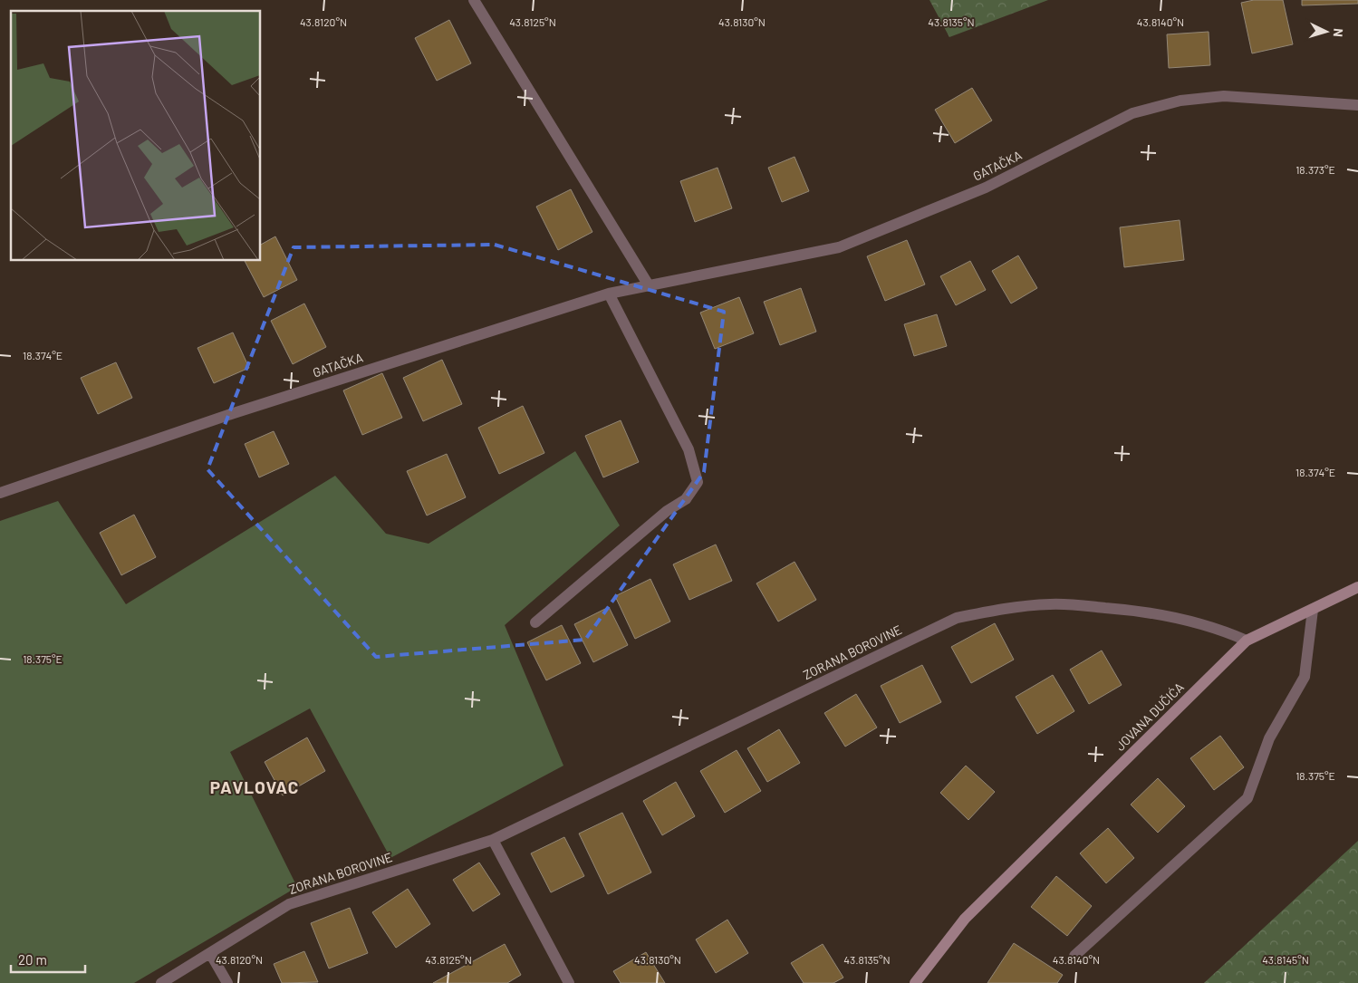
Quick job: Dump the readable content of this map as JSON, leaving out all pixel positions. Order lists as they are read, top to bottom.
{
  "streets": {
    "main road": ["JOVANA DUČIĆA"],
    "street": ["GATAČKA", "ZORANA BOROVINE"]
  },
  "crossings": [
    ["ZORANA BOROVINE", "JOVANA DUČIĆA"]
  ],
  "districts": ["PAVLOVAC"],
  "scale_bar": "20 m",
  "north": "right",
  "coordinates": [
    "43.8120°N",
    "43.8125°N",
    "43.8130°N",
    "43.8135°N",
    "43.8140°N",
    "18.373°E",
    "18.374°E",
    "18.375°E",
    "43.8145°N"
  ]
}
